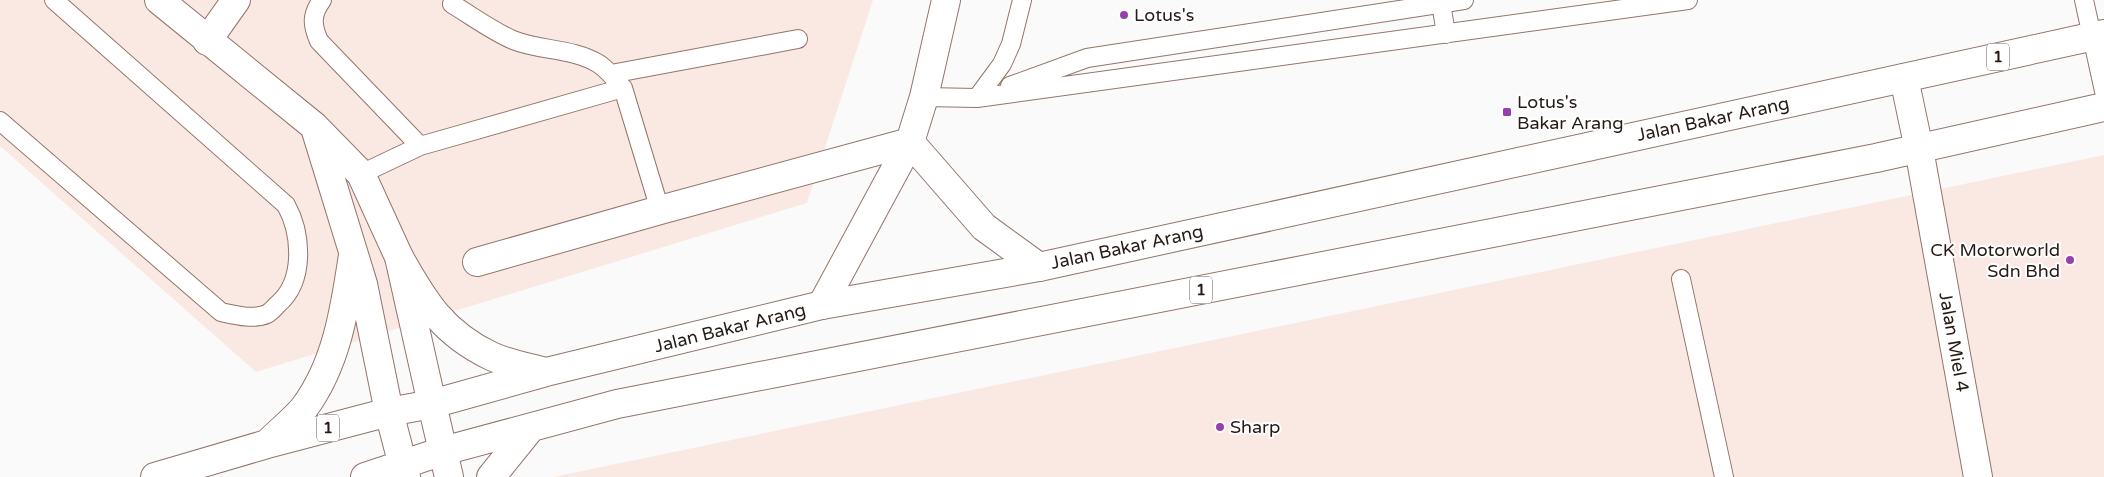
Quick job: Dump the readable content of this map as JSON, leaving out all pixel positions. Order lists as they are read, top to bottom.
{
  "streets": {
    "main road": ["1", "Jalan Bakar Arang", "Jalan Miel 4"]
  },
  "crossings": [
    ["1", "Jalan Miel 4"],
    ["Jalan Bakar Arang", "Jalan Miel 4"]
  ],
  "places": {
    "other": ["Lotus's", "CK Motorworld Sdn Bhd", "Sharp"],
    "transit": ["Lotus's Bakar Arang"]
  }
}
